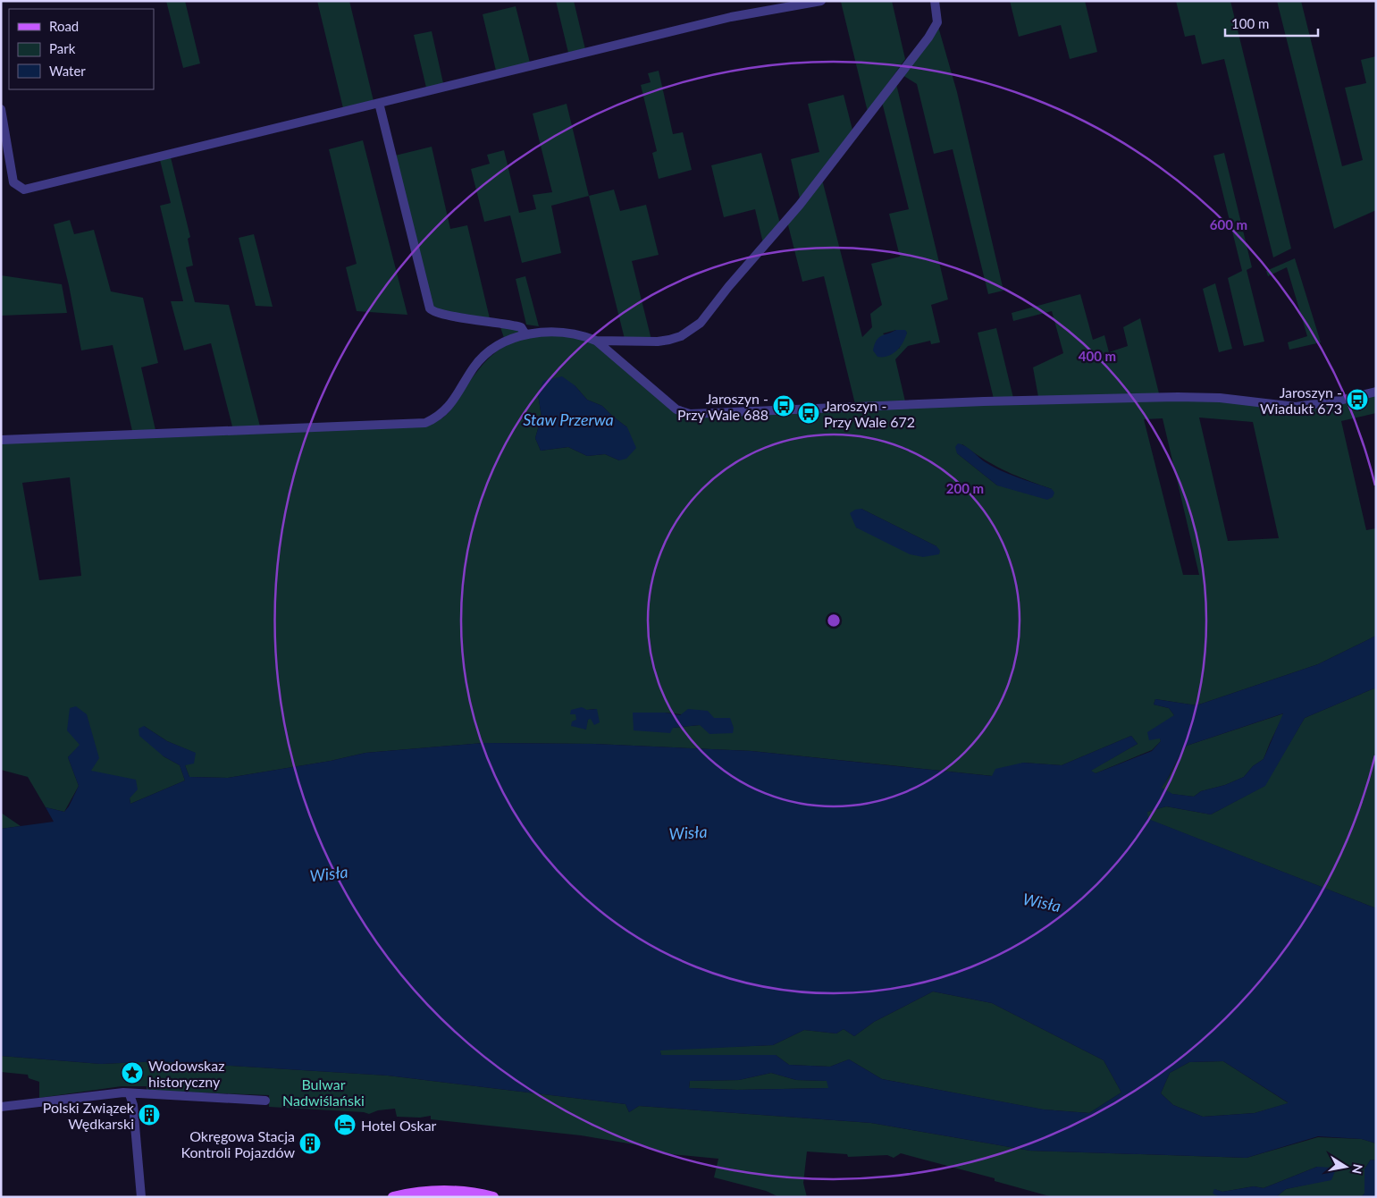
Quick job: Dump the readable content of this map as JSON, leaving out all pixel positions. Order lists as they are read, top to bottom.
{
  "water": ["Staw Przerwa", "Wisła"],
  "parks": ["Bulwar Nadwiślański"],
  "places": {
    "bus stop": ["Jaroszyn - Wiadukt 673", "Jaroszyn - Przy Wale 688", "Jaroszyn - Przy Wale 672"],
    "place": ["Wodowskaz historyczny"],
    "building": ["Polski Związek Wędkarski", "Okręgowa Stacja Kontroli Pojazdów"],
    "hotel": ["Hotel Oskar"]
  },
  "legend": ["Road", "Park", "Water"],
  "scale_bar": "100 m",
  "north": "right",
  "rings": ["600 m", "400 m", "200 m"]
}
